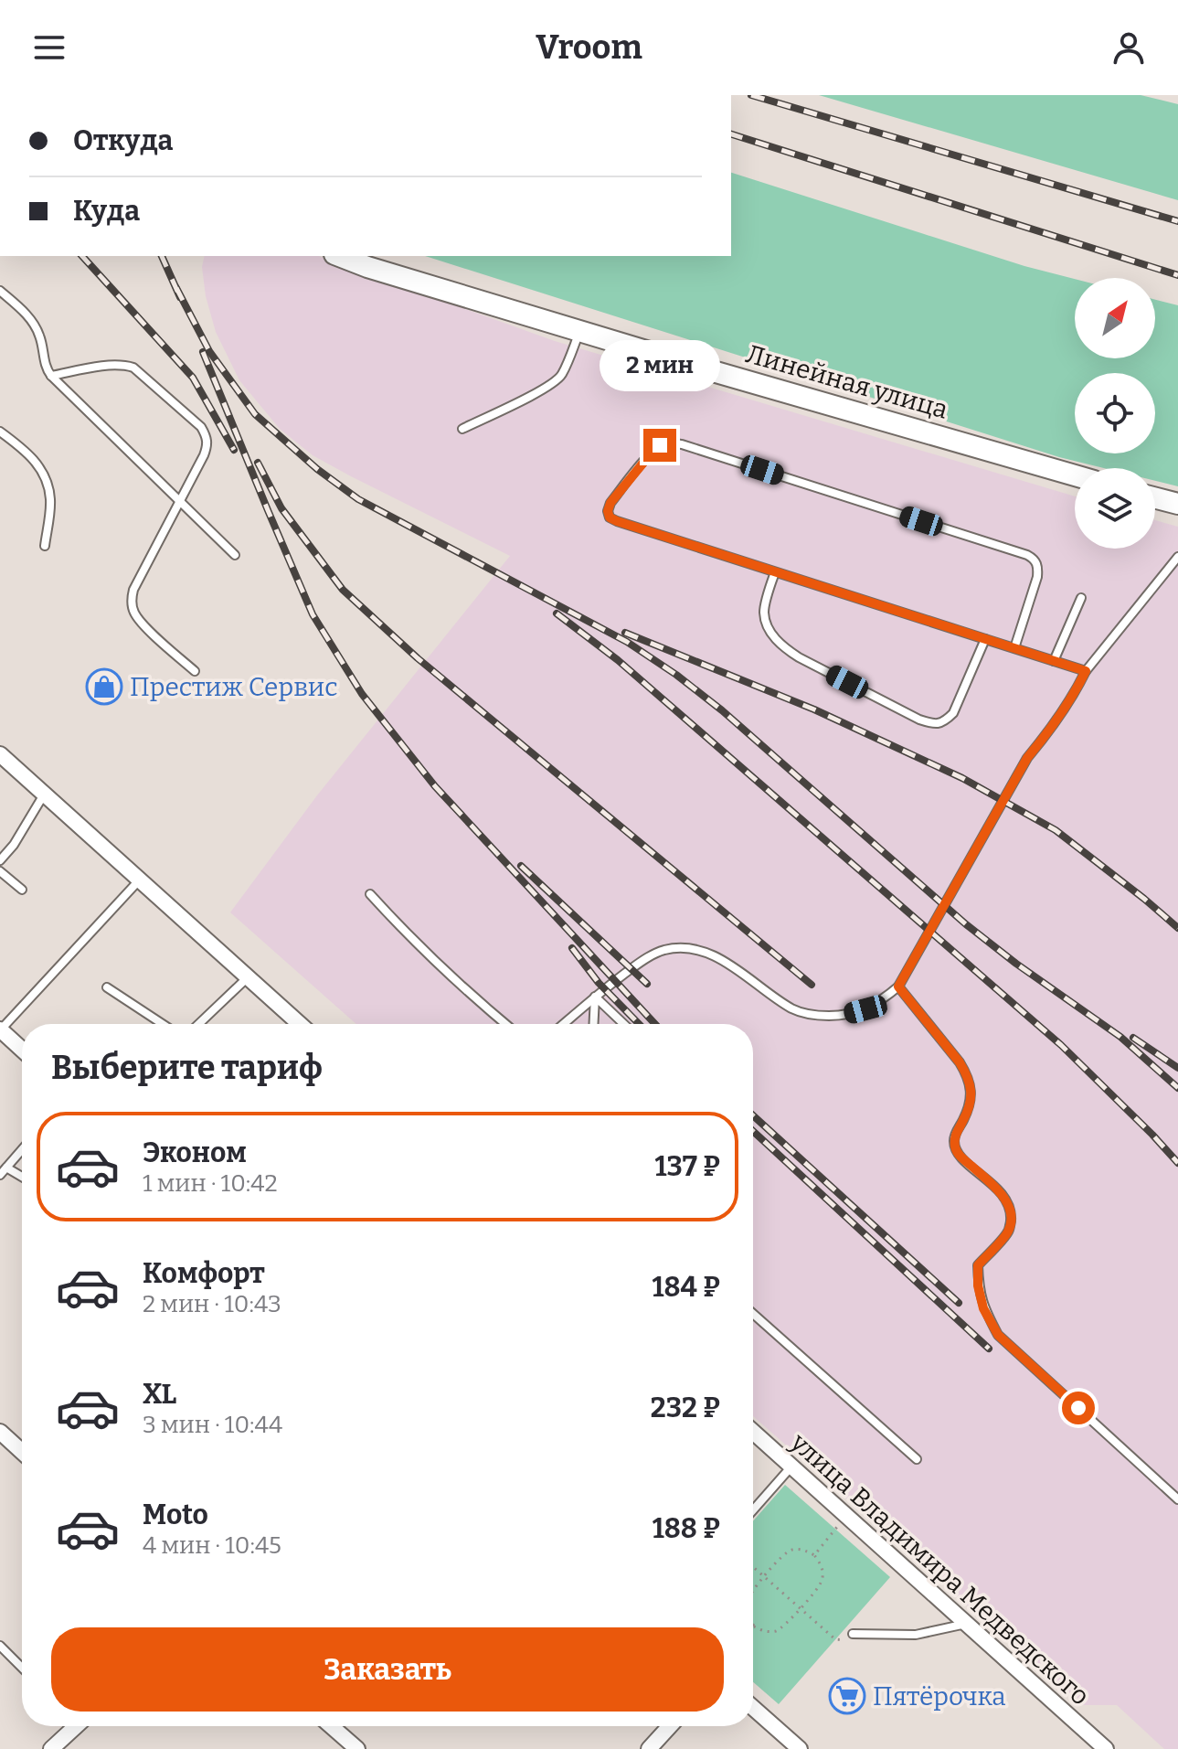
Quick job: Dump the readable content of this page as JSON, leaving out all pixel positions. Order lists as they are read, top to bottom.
{
  "streets": {
    "street": ["Линейная улица", "улица Владимира Медведского"]
  },
  "places": {
    "shop": ["Престиж Сервис"],
    "supermarket": ["Пятёрочка"]
  },
  "north": "top right",
  "page": {
    "header": "Vroom",
    "banner": ["Откуда", "Куда"],
    "bubble": "2 мин",
    "heading": "Выберите тариф",
    "list": [
      {
        "name": "Эконом",
        "note": "1 мин · 10:42",
        "value": "137 ₽"
      },
      {
        "name": "Комфорт",
        "note": "2 мин · 10:43",
        "value": "184 ₽"
      },
      {
        "name": "XL",
        "note": "3 мин · 10:44",
        "value": "232 ₽"
      },
      {
        "name": "Moto",
        "note": "4 мин · 10:45",
        "value": "188 ₽"
      }
    ],
    "buttons": "Заказать"
  }
}
